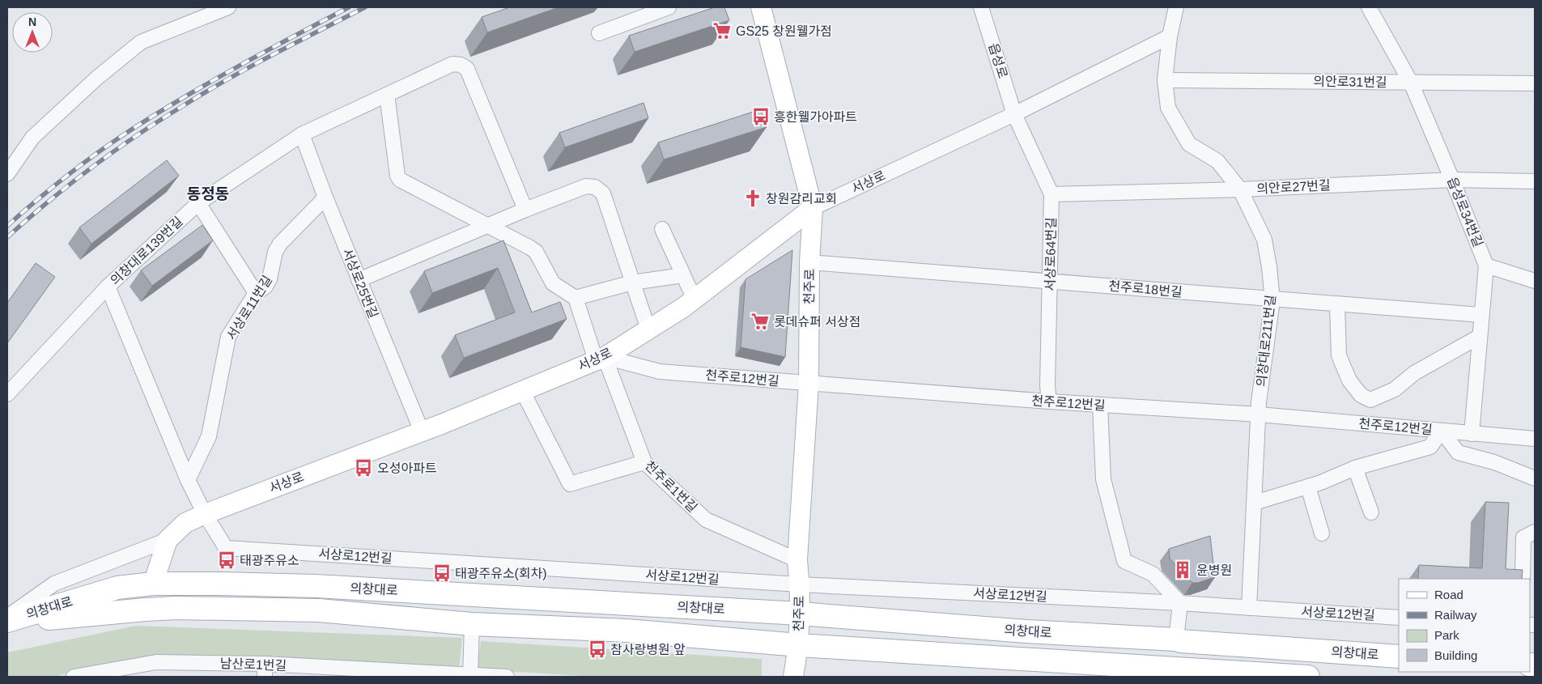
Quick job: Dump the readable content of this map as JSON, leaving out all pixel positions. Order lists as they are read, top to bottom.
{
  "streets": {
    "main road": ["의창대로"],
    "street": [
      "읍성로",
      "의안로31번길",
      "서상로",
      "의안로27번길",
      "읍성로34번길",
      "의창대로139번길",
      "서상로64번길",
      "서상로25번길",
      "천주로",
      "천주로18번길",
      "서상로11번길",
      "의창대로211번길",
      "천주로12번길",
      "천주로1번길",
      "서상로12번길",
      "남산로1번길"
    ]
  },
  "crossings": [
    ["읍성로", "서상로"],
    ["읍성로", "서상로64번길"],
    ["의안로31번길", "읍성로34번길"],
    ["의안로31번길", "의창대로211번길"],
    ["서상로", "서상로64번길"],
    ["서상로", "서상로25번길"],
    ["서상로", "천주로"],
    ["서상로", "의창대로211번길"],
    ["서상로", "천주로12번길"],
    ["서상로", "천주로1번길"],
    ["서상로", "서상로12번길"],
    ["서상로", "의창대로"],
    ["의안로27번길", "읍성로34번길"],
    ["의안로27번길", "서상로64번길"],
    ["의안로27번길", "의창대로211번길"],
    ["읍성로34번길", "천주로18번길"],
    ["읍성로34번길", "천주로12번길"],
    ["의창대로139번길", "서상로25번길"],
    ["서상로64번길", "천주로18번길"],
    ["서상로64번길", "천주로12번길"],
    ["서상로25번길", "서상로11번길"],
    ["천주로", "천주로18번길"],
    ["천주로", "천주로12번길"],
    ["천주로", "천주로1번길"],
    ["천주로", "서상로12번길"],
    ["천주로", "의창대로"],
    ["천주로18번길", "의창대로211번길"],
    ["의창대로211번길", "천주로12번길"],
    ["의창대로211번길", "서상로12번길"],
    ["천주로12번길", "천주로1번길"]
  ],
  "districts": ["동정동"],
  "places": {
    "supermarket": ["GS25 창원웰가점", "롯데슈퍼 서상점"],
    "bus stop": [
      "흥한웰가아파트",
      "오성아파트",
      "태광주유소",
      "태광주유소(회차)",
      "참사랑병원 앞"
    ],
    "church": ["창원감리교회"],
    "building": ["윤병원"]
  },
  "legend": [
    "Road",
    "Railway",
    "Park",
    "Building"
  ],
  "north": "top"
}
